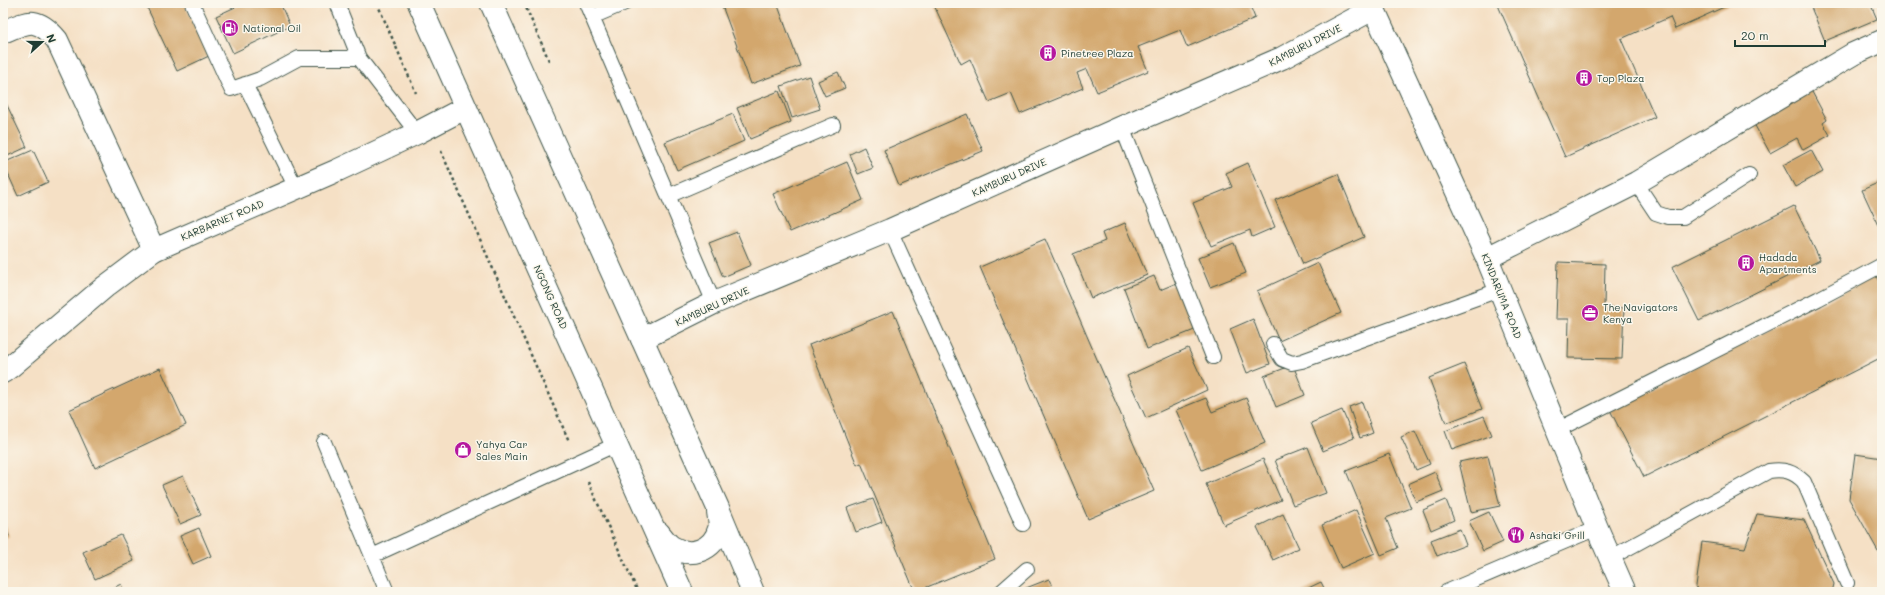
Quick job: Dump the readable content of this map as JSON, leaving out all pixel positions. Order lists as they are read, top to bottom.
{
  "streets": {
    "street": [
      "KAMBURU DRIVE",
      "KARBARNET ROAD",
      "KINDARUMA ROAD",
      "NGONG ROAD"
    ]
  },
  "crossings": [
    ["KAMBURU DRIVE", "KINDARUMA ROAD"],
    ["KARBARNET ROAD", "NGONG ROAD"]
  ],
  "places": {
    "fuel station": ["National Oil"],
    "building": ["Pinetree Plaza", "Top Plaza", "Hadada Apartments"],
    "office": ["The Navigators Kenya"],
    "shop": ["Yahya Car Sales Main"],
    "restaurant": ["Ashaki Grill"]
  },
  "scale_bar": "20 m",
  "north": "right"
}
